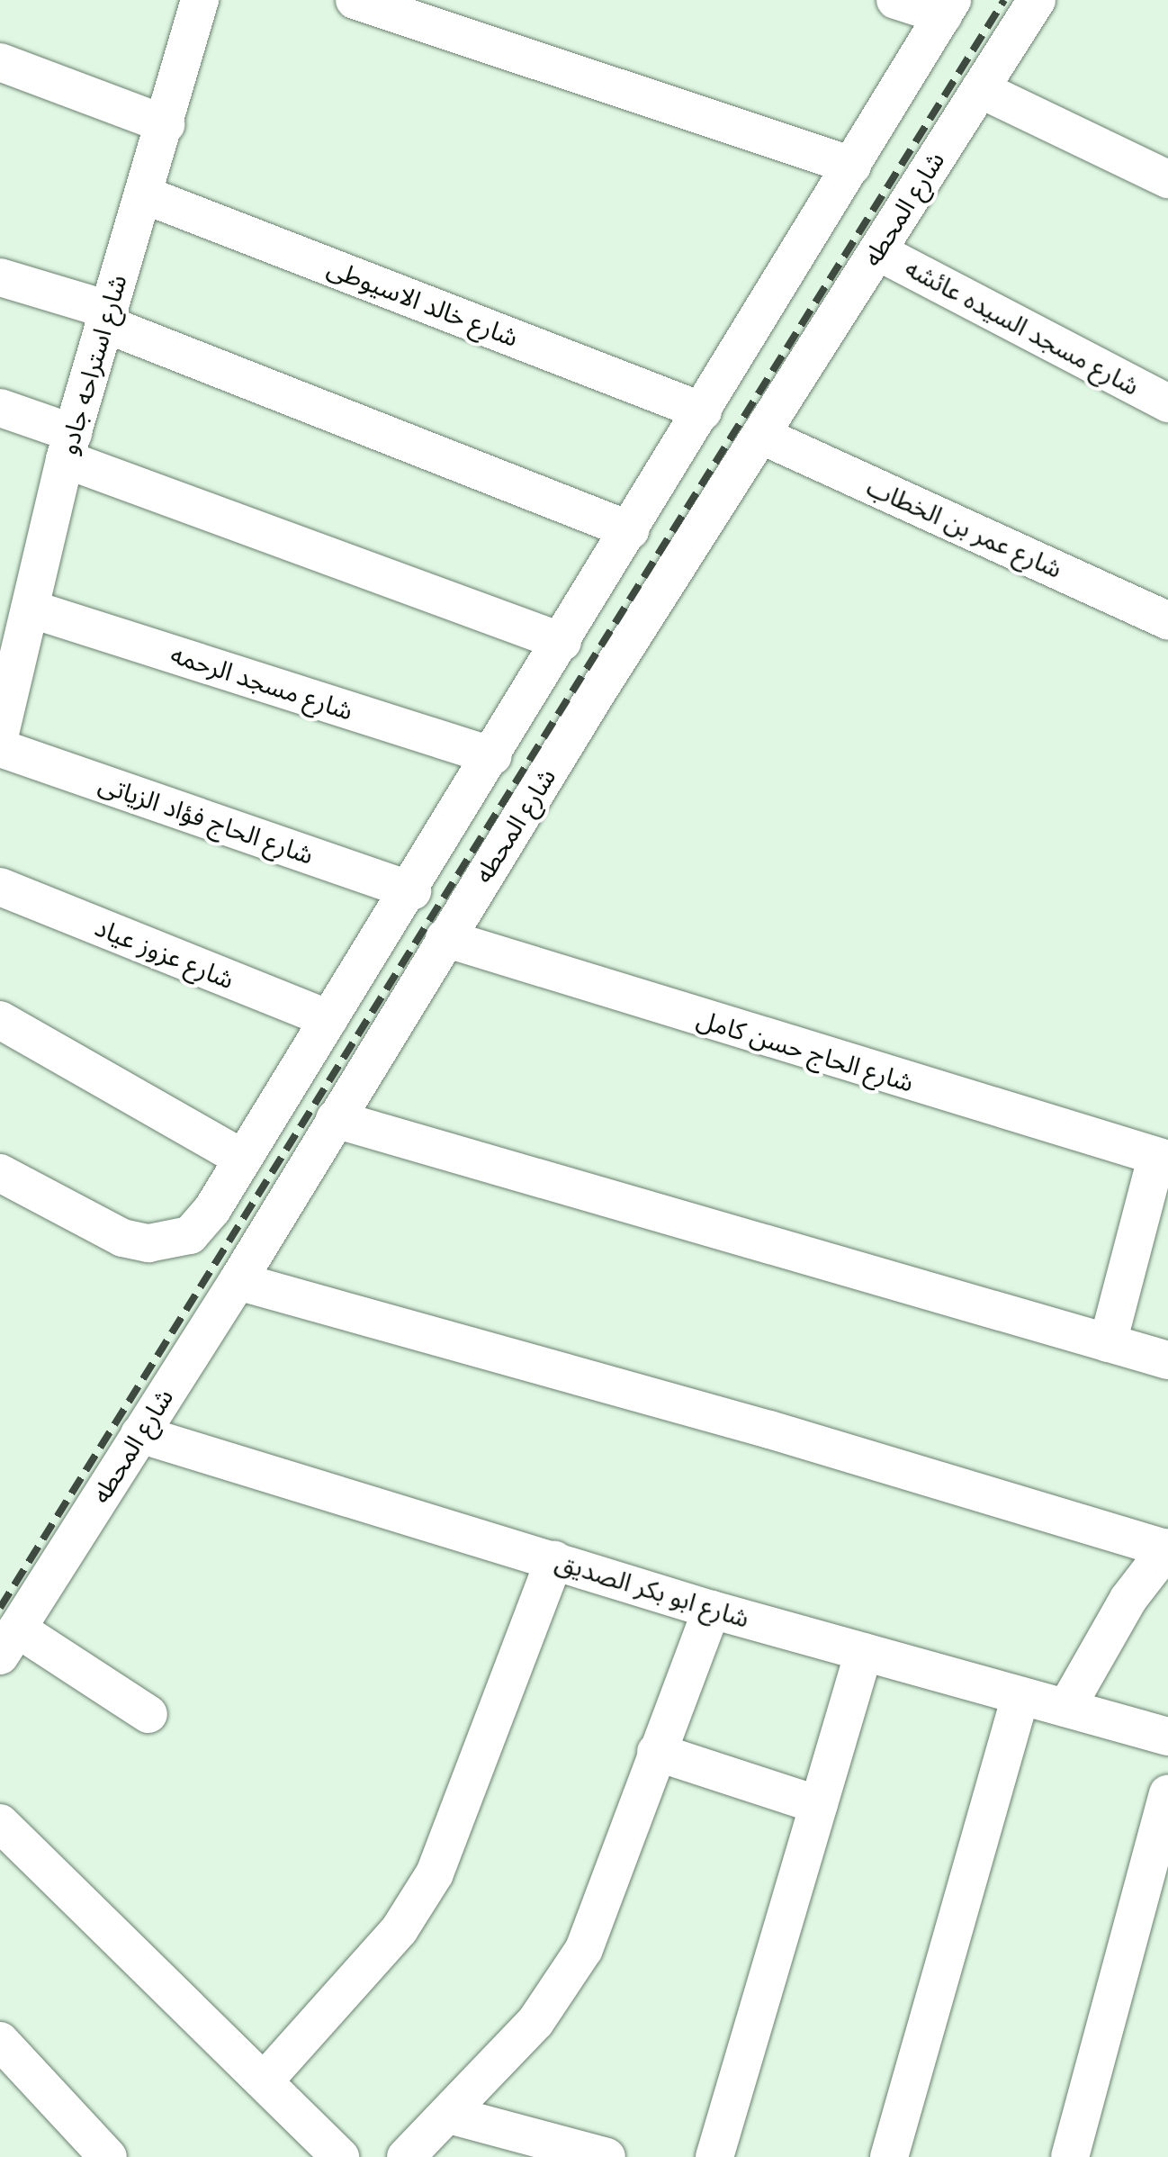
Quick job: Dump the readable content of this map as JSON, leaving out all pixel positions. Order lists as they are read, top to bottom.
{
  "streets": {
    "street": [
      "شارع المحطه",
      "شارع خالد الاسيوطى",
      "شارع مسجد السيده عائشه",
      "شارع استراحه جادو",
      "شارع عمر بن الخطاب",
      "شارع مسجد الرحمه",
      "شارع الحاج فؤاد الزياتى",
      "شارع عزوز عياد",
      "شارع الحاج حسن كامل",
      "شارع ابو بكر الصديق"
    ]
  },
  "crossings": [
    ["شارع المحطه", "شارع مسجد السيده عائشه"],
    ["شارع المحطه", "شارع عمر بن الخطاب"],
    ["شارع المحطه", "شارع الحاج حسن كامل"],
    ["شارع المحطه", "شارع ابو بكر الصديق"],
    ["شارع خالد الاسيوطى", "شارع استراحه جادو"],
    ["شارع استراحه جادو", "شارع مسجد الرحمه"]
  ]
}
